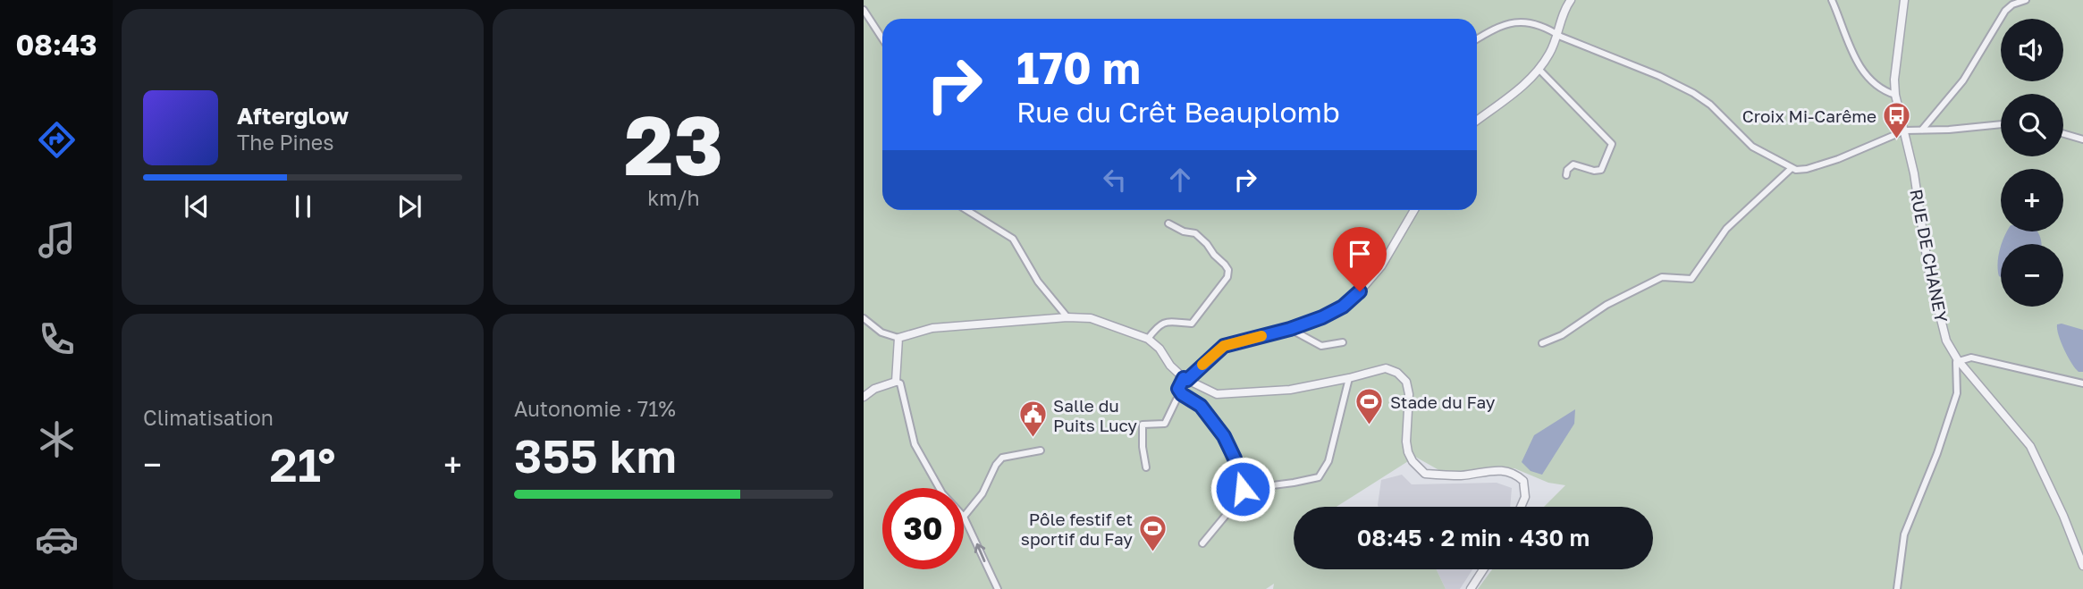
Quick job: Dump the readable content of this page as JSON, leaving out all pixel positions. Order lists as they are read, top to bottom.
{
  "streets": {
    "street": ["RUE DE CHANEY"]
  },
  "places": {
    "bus stop": ["Croix Mi-Carême"],
    "sports": ["Stade du Fay", "Pôle festif et sportif du Fay"],
    "public building": ["Salle du Puits Lucy"]
  },
  "page": {
    "tabs": "08:43",
    "tile": [
      ["23", "km/h"],
      "Climatisation",
      ["Autonomie · 71%", "355 km"]
    ],
    "map_buttons": ["+", "−"],
    "turn": ["170 m", "Rue du Crêt Beauplomb"],
    "song": ["Afterglow", "The Pines"],
    "heat": ["−", "21°", "+"],
    "limit": "30",
    "trip": "08:45 · 2 min · 430 m"
  }
}
